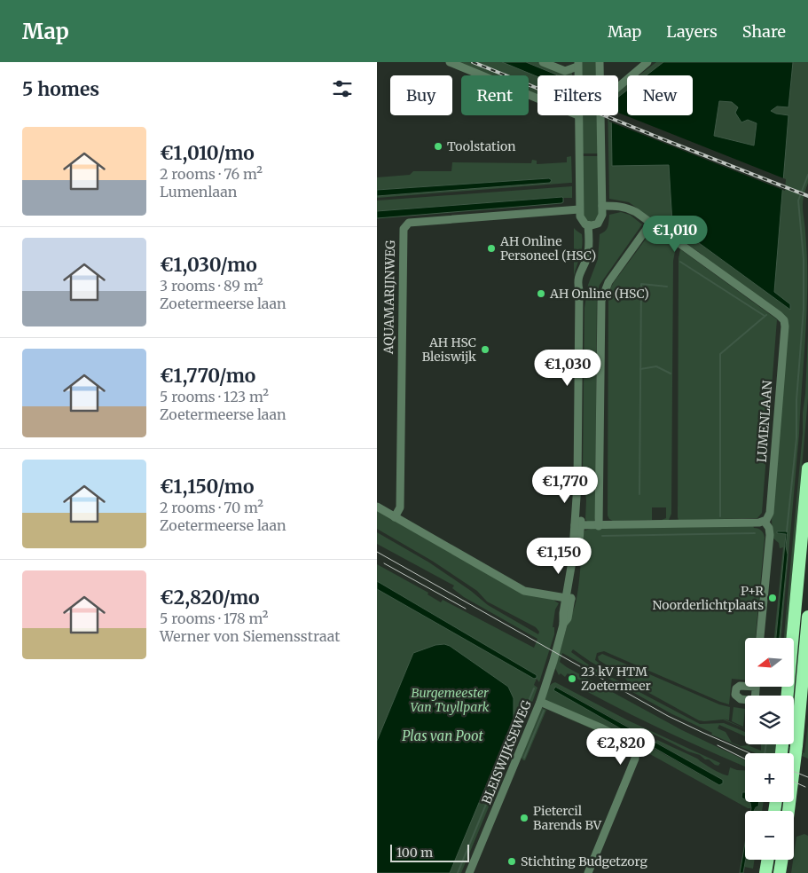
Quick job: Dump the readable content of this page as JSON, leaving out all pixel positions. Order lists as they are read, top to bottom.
{
  "streets": {
    "street": ["AQUAMARIJNWEG", "LUMENLAAN", "BLEISWIJKSEWEG"]
  },
  "water": ["Plas van Poot"],
  "parks": ["Burgemeester Van Tuyllpark"],
  "places": [
    "Toolstation",
    "AH Online Personeel (HSC)",
    "AH Online (HSC)",
    "AH HSC Bleiswijk",
    "P+R Noorderlichtplaats",
    "23 kV HTM Zoetermeer",
    "Pietercil Barends BV",
    "Stichting Budgetzorg"
  ],
  "scale_bar": "100 m",
  "north": "left",
  "page": {
    "header": "Map",
    "nav": ["Map", "Layers", "Share"],
    "heading": "5 homes",
    "chip": [
      "Buy",
      "Rent",
      "Filters",
      "New"
    ],
    "list": [
      {
        "name": "€1,010/mo",
        "note": "2 rooms · 76 m² · Lumenlaan"
      },
      {
        "name": "€1,030/mo",
        "note": "3 rooms · 89 m² · Zoetermeerse laan"
      },
      {
        "name": "€1,770/mo",
        "note": "5 rooms · 123 m² · Zoetermeerse laan"
      },
      {
        "name": "€1,150/mo",
        "note": "2 rooms · 70 m² · Zoetermeerse laan"
      },
      {
        "name": "€2,820/mo",
        "note": "5 rooms · 178 m² · Werner von Siemensstraat"
      }
    ],
    "price": [
      "€1,010",
      "€1,030",
      "€1,770",
      "€1,150",
      "€2,820"
    ],
    "map_buttons": ["+", "−"],
    "scale": "100 m"
  }
}
